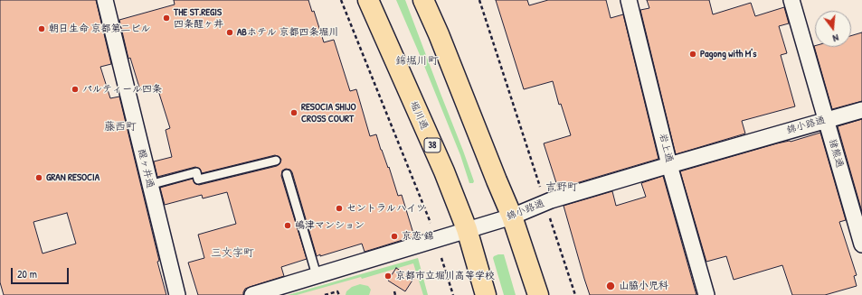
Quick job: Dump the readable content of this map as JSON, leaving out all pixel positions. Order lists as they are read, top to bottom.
{
  "streets": {
    "main road": ["堀川通", "38"],
    "street": [
      "錦小路通",
      "岩上通",
      "猪熊通",
      "醒ヶ井通"
    ]
  },
  "crossings": [
    ["堀川通", "錦小路通"],
    ["錦小路通", "岩上通"],
    ["錦小路通", "猪熊通"]
  ],
  "districts": [
    "錦堀川町",
    "藤西町",
    "吉野町",
    "三文字町"
  ],
  "places": [
    "THE ST.REGIS 四条醒ヶ井",
    "朝日生命 京都第二ビル",
    "ABホテル 京都四条堀川",
    "Pagong with M's",
    "パルティール四条",
    "RESOCIA SHIJO CROSS COURT",
    "GRAN RESOCIA",
    "セントラルハイツ",
    "嶋津マンション",
    "京恋 錦",
    "京都市立堀川高等学校",
    "山脇小児科"
  ],
  "scale_bar": "20 m",
  "north": "bottom"
}
